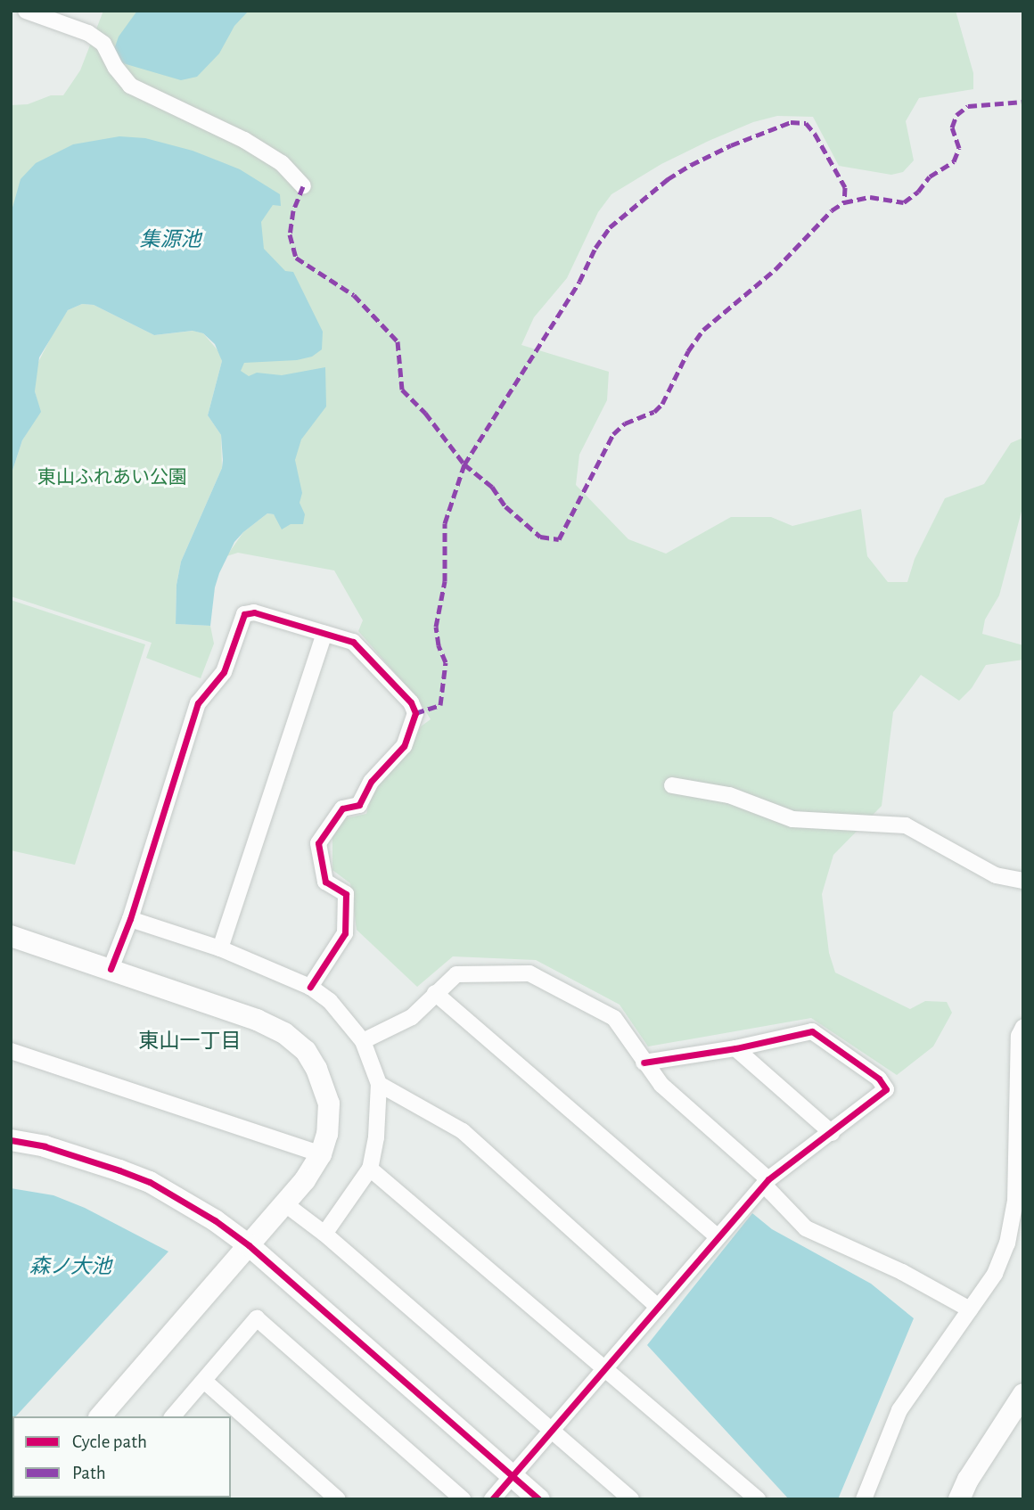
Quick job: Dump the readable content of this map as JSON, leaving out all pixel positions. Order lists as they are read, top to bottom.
{
  "districts": ["東山一丁目"],
  "water": ["集源池", "森ノ大池"],
  "parks": ["東山ふれあい公園"],
  "legend": ["Cycle path", "Path"]
}
